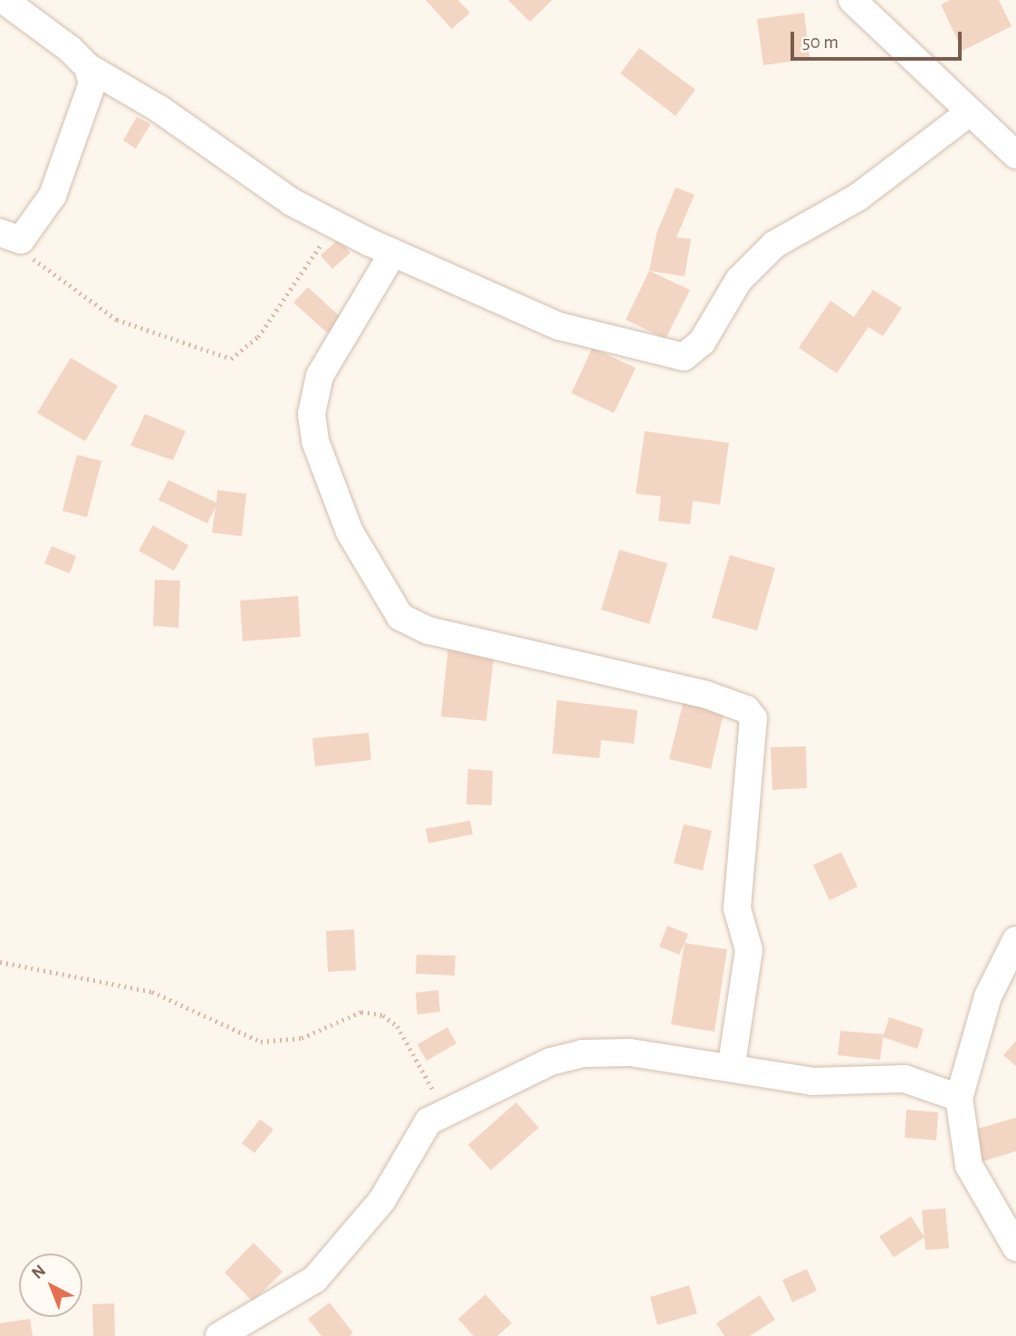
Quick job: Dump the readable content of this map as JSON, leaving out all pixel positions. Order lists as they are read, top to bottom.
{
  "scale_bar": "50 m",
  "north": "top left"
}
